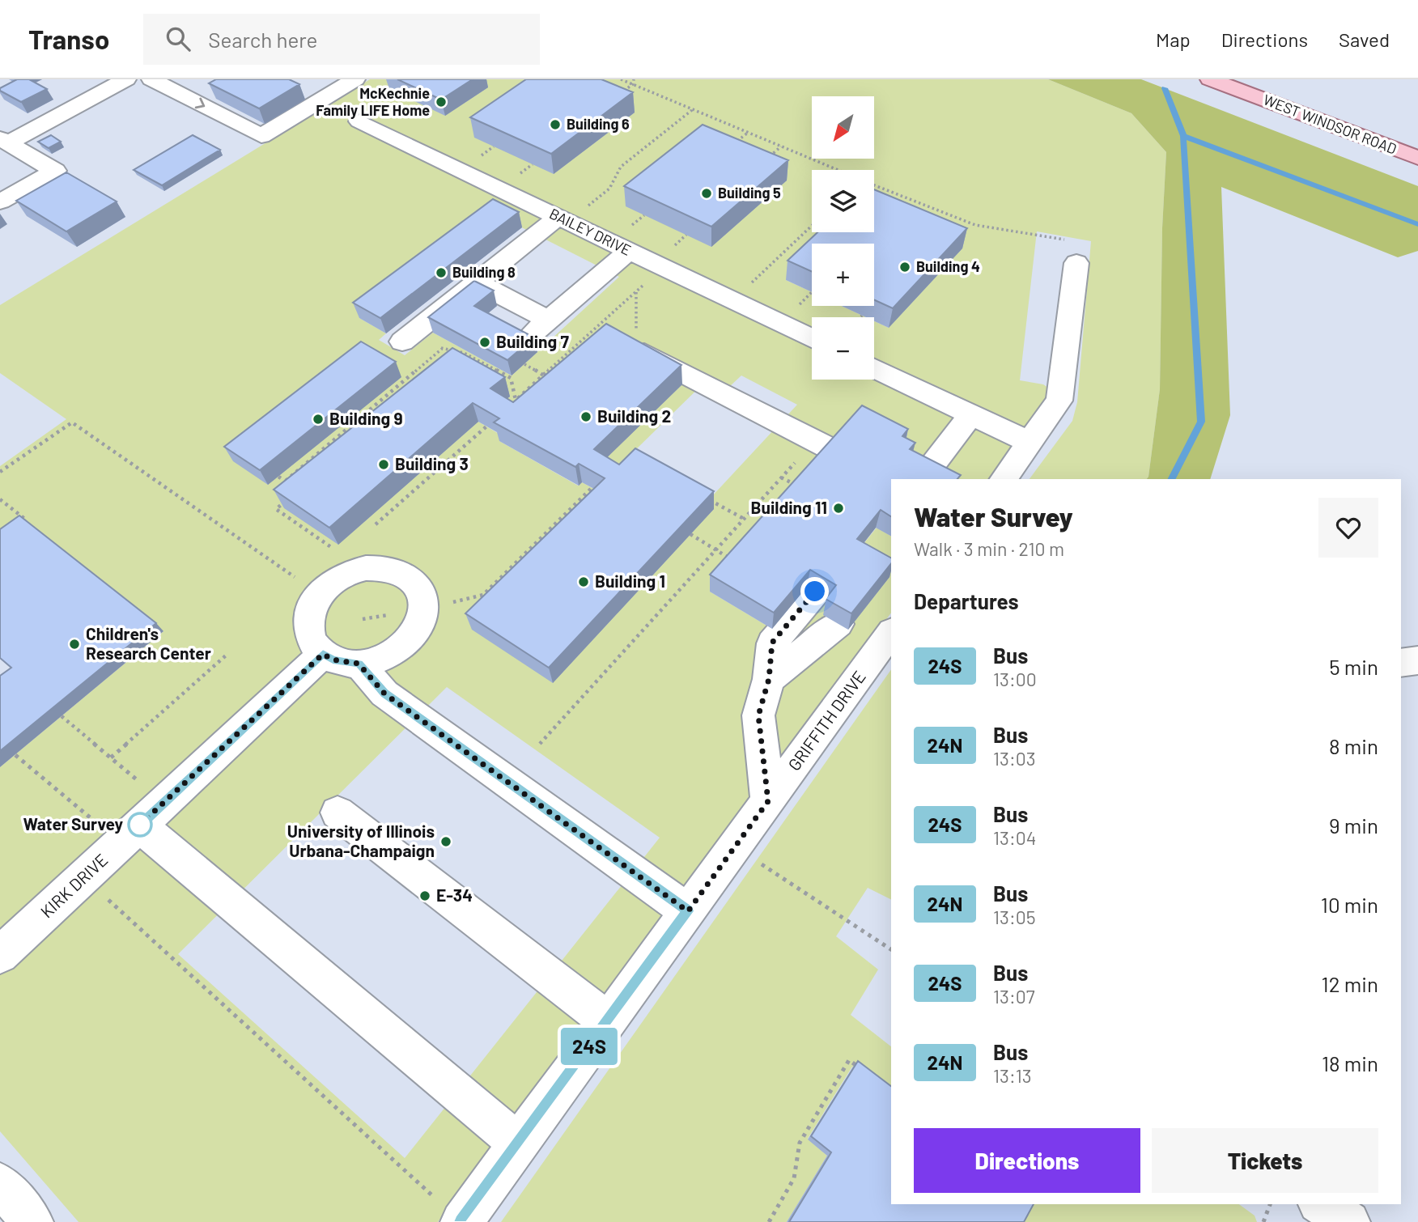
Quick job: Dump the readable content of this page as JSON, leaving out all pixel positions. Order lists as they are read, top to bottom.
{
  "streets": {
    "main road": ["WEST WINDSOR ROAD"],
    "street": ["BAILEY DRIVE", "GRIFFITH DRIVE", "KIRK DRIVE"]
  },
  "places": [
    "McKechnie Family LIFE Home",
    "Building 6",
    "Building 5",
    "Building 4",
    "Building 8",
    "Building 7",
    "Building 2",
    "Building 9",
    "Building 3",
    "Building 11",
    "Building 1",
    "Children's Research Center",
    "Water Survey",
    "University of Illinois Urbana-Champaign",
    "E-34"
  ],
  "lines": ["bus line 24S"],
  "north": "bottom left",
  "page": {
    "header": "Transo",
    "search": "Search here",
    "nav": ["Map", "Directions", "Saved"],
    "on_map": "24S",
    "map_buttons": ["+", "−"],
    "heading": [
      ["Water Survey", "Walk · 3 min · 210 m"],
      "Departures"
    ],
    "list": [
      {
        "mark": "24S",
        "name": "Bus",
        "note": "13:00",
        "value": "5 min"
      },
      {
        "mark": "24N",
        "name": "Bus",
        "note": "13:03",
        "value": "8 min"
      },
      {
        "mark": "24S",
        "name": "Bus",
        "note": "13:04",
        "value": "9 min"
      },
      {
        "mark": "24N",
        "name": "Bus",
        "note": "13:05",
        "value": "10 min"
      },
      {
        "mark": "24S",
        "name": "Bus",
        "note": "13:07",
        "value": "12 min"
      },
      {
        "mark": "24N",
        "name": "Bus",
        "note": "13:13",
        "value": "18 min"
      }
    ],
    "buttons": ["Directions", "Tickets"]
  }
}
